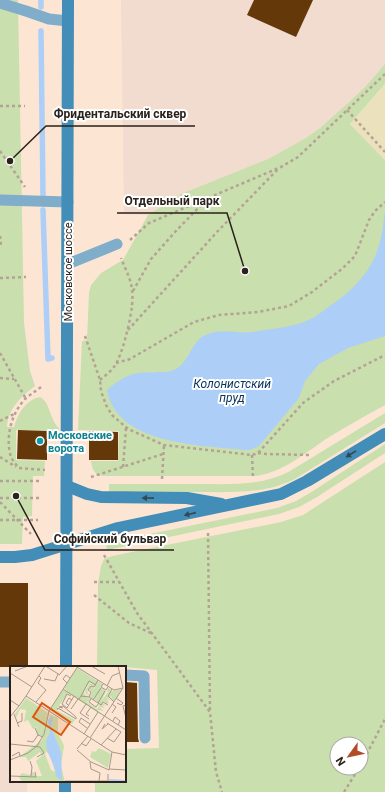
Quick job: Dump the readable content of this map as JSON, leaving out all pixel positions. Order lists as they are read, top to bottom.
{
  "streets": {
    "main road": ["Московское шоссе"]
  },
  "water": ["Колонистский пруд"],
  "places": [
    "Фридентальский сквер",
    "Отдельный парк",
    "Московские ворота",
    "Софийский бульвар"
  ],
  "north": "bottom left"
}
